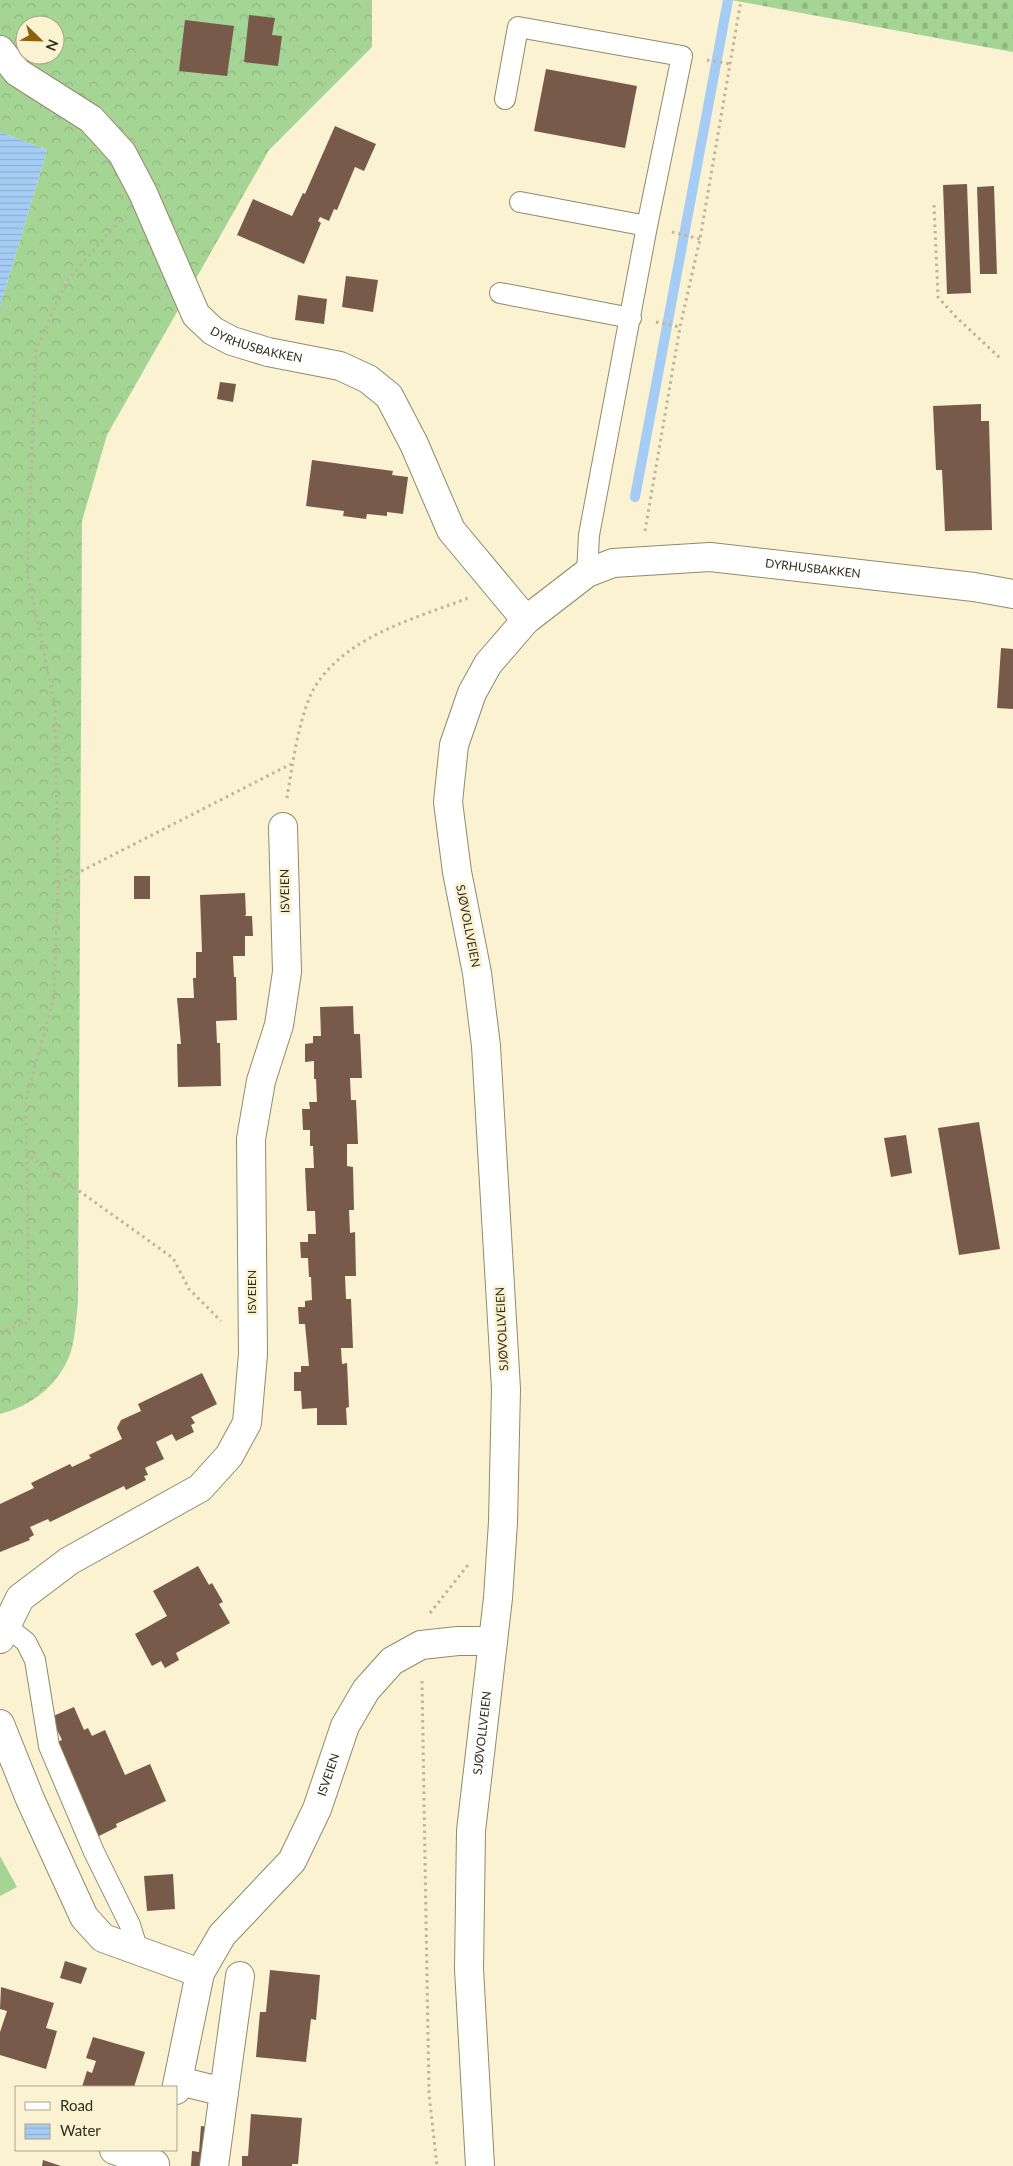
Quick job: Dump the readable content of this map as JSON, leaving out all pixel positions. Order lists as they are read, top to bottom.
{
  "streets": {
    "street": ["DYRHUSBAKKEN", "ISVEIEN", "SJØVOLLVEIEN"]
  },
  "crossings": [
    ["DYRHUSBAKKEN", "SJØVOLLVEIEN"],
    ["ISVEIEN", "SJØVOLLVEIEN"]
  ],
  "legend": ["Road", "Water"],
  "north": "bottom right"
}
